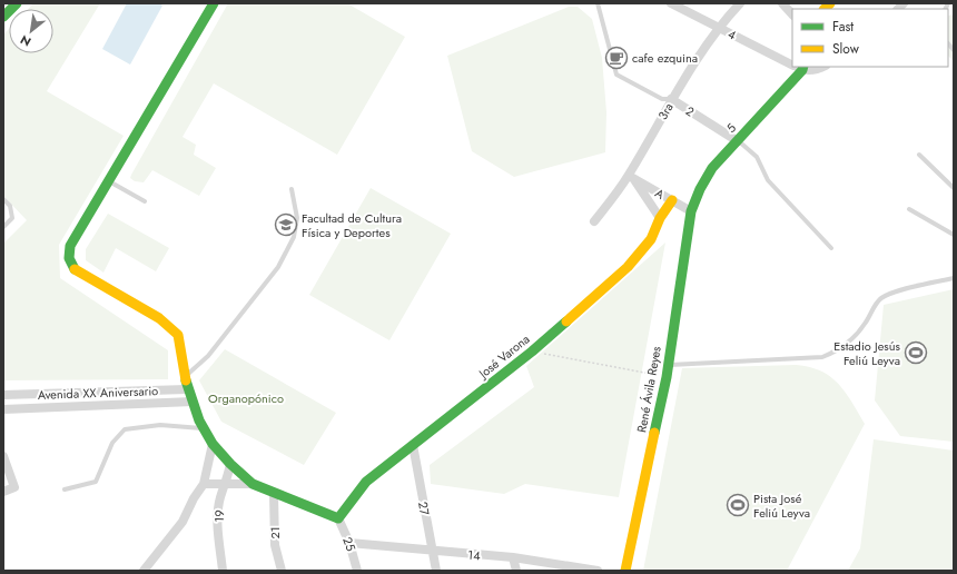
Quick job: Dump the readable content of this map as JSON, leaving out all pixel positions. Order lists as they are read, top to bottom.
{
  "streets": {
    "street": [
      "4",
      "3ra",
      "2",
      "5",
      "A",
      "José Varona",
      "René Ávila Reyes",
      "Avenida XX Aniversario",
      "27",
      "19",
      "21",
      "25",
      "14"
    ]
  },
  "crossings": [
    ["4", "3ra"],
    ["3ra", "2"],
    ["3ra", "A"],
    ["2", "5"],
    ["5", "A"],
    ["5", "René Ávila Reyes"],
    ["A", "José Varona"],
    ["A", "René Ávila Reyes"],
    ["José Varona", "27"],
    ["José Varona", "25"],
    ["27", "14"],
    ["25", "14"]
  ],
  "parks": ["Organopónico"],
  "places": {
    "cafe": ["cafe ezquina"],
    "school or university": ["Facultad de Cultura Física y Deportes"],
    "sports": ["Estadio Jesús Feliú Leyva", "Pista José Feliú Leyva"]
  },
  "legend": ["Fast", "Slow"],
  "north": "bottom left"
}
